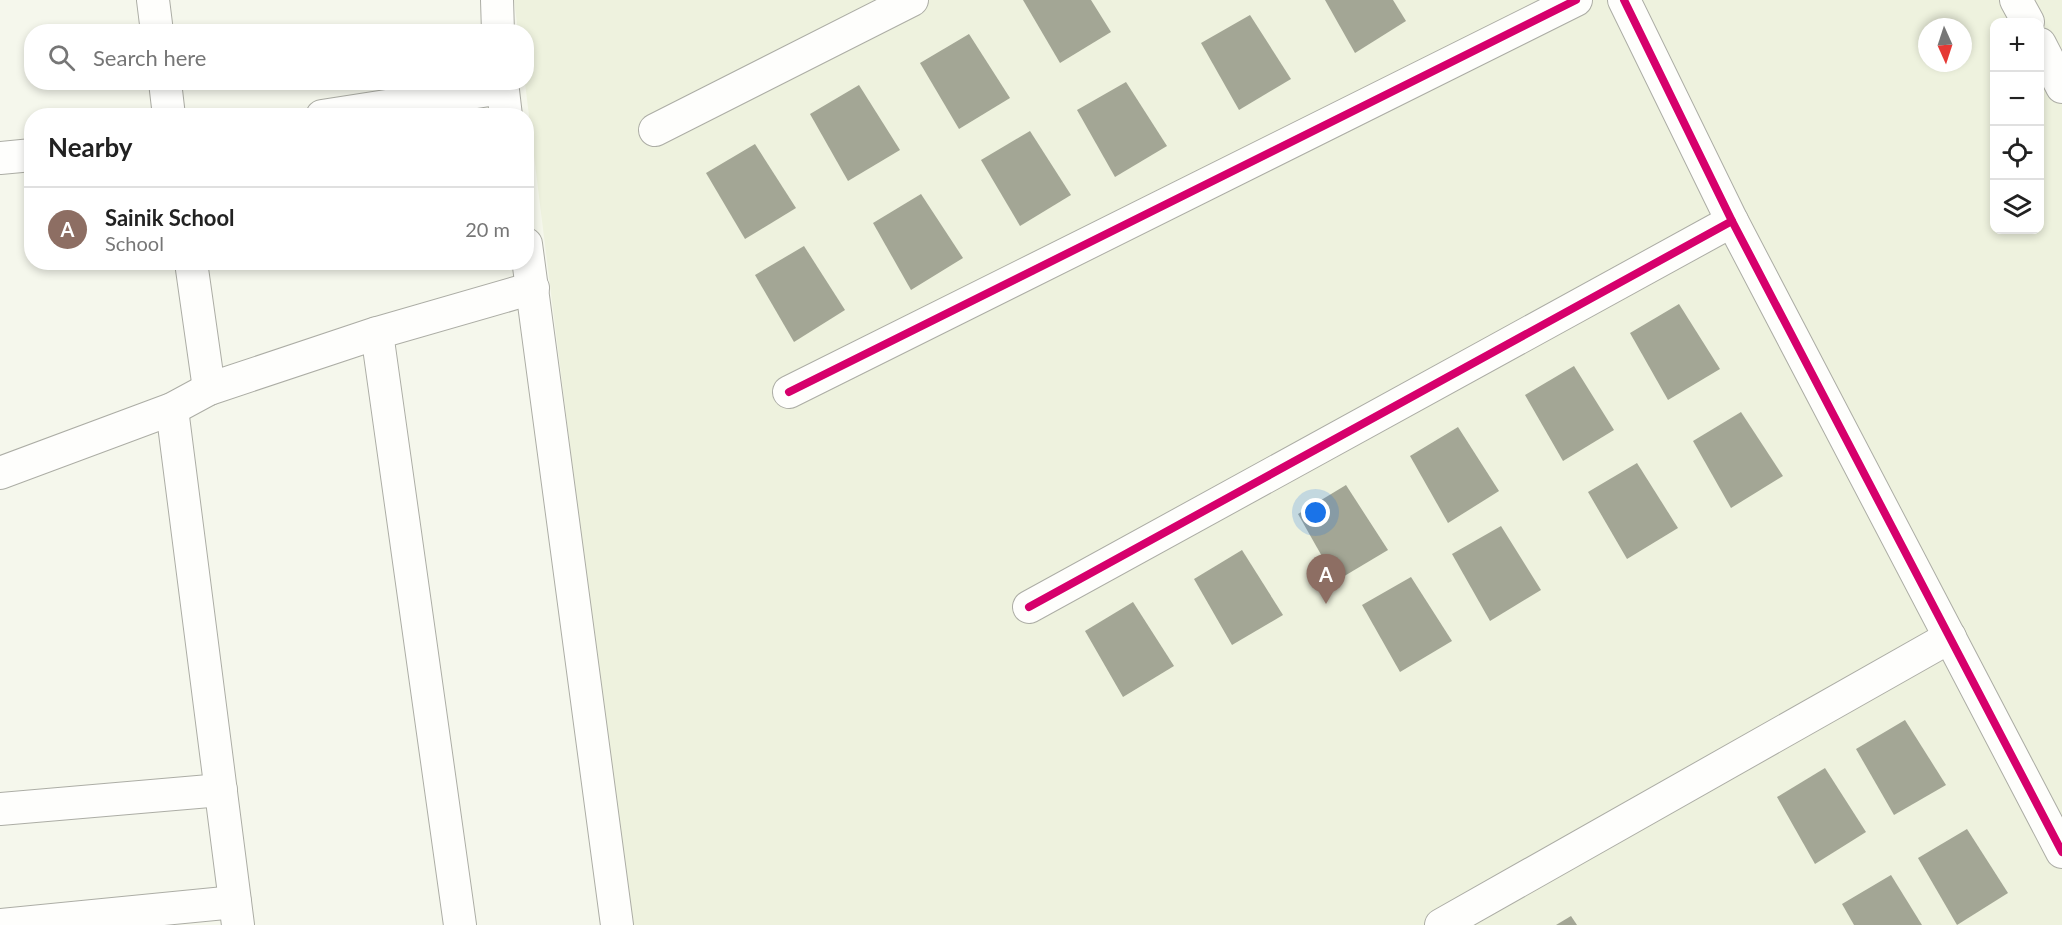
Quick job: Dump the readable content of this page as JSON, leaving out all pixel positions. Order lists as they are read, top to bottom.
{
  "north": "bottom",
  "page": {
    "map_buttons": ["+", "−"],
    "search": "Search here",
    "heading": "Nearby",
    "list": [
      {
        "mark": "A",
        "name": "Sainik School",
        "note": "School",
        "value": "20 m"
      }
    ],
    "pins": "A"
  }
}
